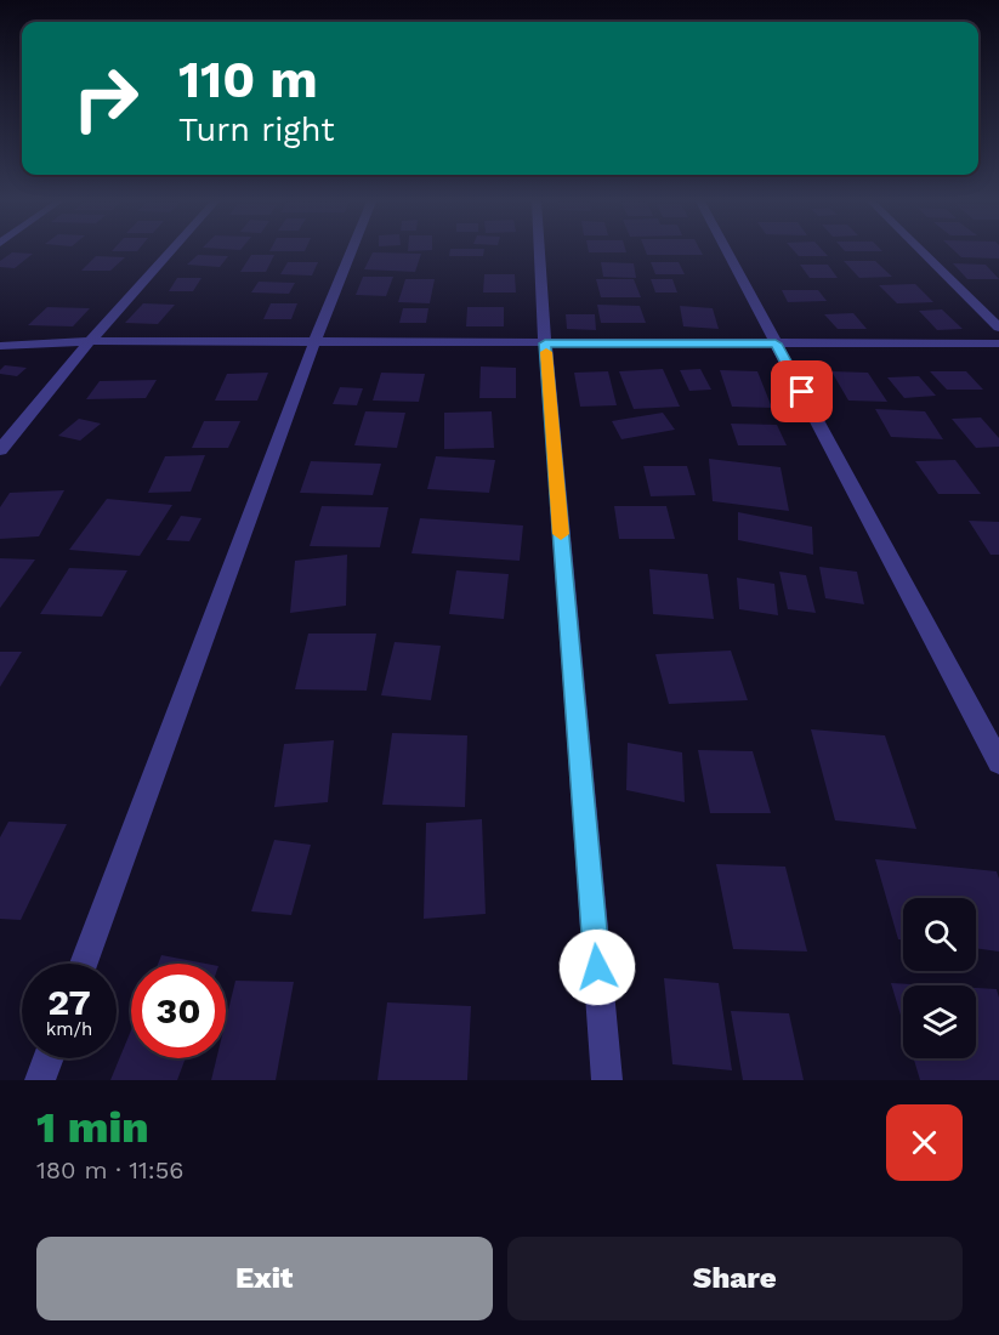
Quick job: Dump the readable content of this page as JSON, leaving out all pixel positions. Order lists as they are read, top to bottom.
{
  "page": {
    "turn": ["110 m", "Turn right"],
    "speed": "27 km/h",
    "limit": "30",
    "heading": ["1 min", "180 m · 11:56"],
    "buttons": ["Exit", "Share"]
  }
}
